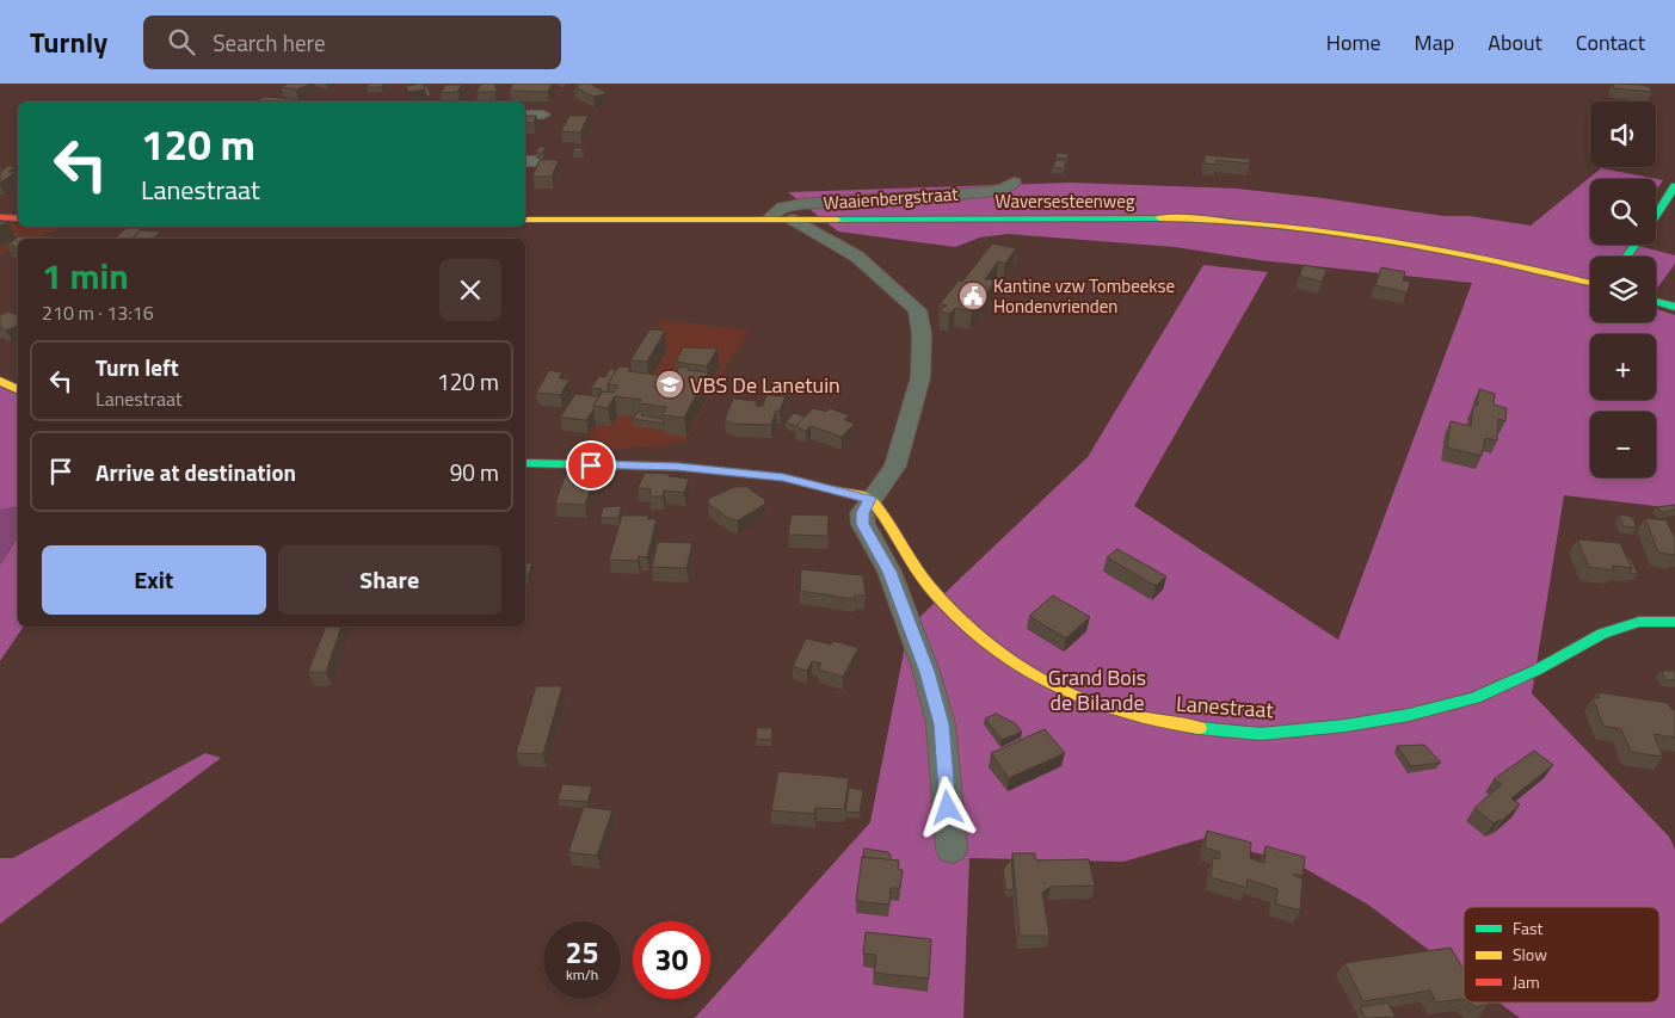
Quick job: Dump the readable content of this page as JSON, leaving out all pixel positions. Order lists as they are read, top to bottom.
{
  "streets": {
    "street": ["Waaienbergstraat", "Waversesteenweg", "Lanestraat"]
  },
  "crossings": [
    ["Waaienbergstraat", "Waversesteenweg"],
    ["Waaienbergstraat", "Lanestraat"]
  ],
  "parks": ["Grand Bois de Bilande"],
  "places": {
    "public building": ["Kantine vzw Tombeekse Hondenvrienden"],
    "school or university": ["VBS De Lanetuin"]
  },
  "legend": ["Fast", "Slow", "Jam"],
  "page": {
    "header": "Turnly",
    "search": "Search here",
    "nav": [
      "Home",
      "Map",
      "About",
      "Contact"
    ],
    "map_buttons": ["+", "−"],
    "turn": ["120 m", "Lanestraat"],
    "heading": ["1 min", "210 m · 13:16"],
    "list": [
      {
        "name": "Turn left",
        "note": "Lanestraat",
        "value": "120 m"
      },
      {
        "name": "Arrive at destination",
        "value": "90 m"
      }
    ],
    "buttons": ["Exit", "Share"],
    "speed": "25 km/h",
    "limit": "30"
  }
}
